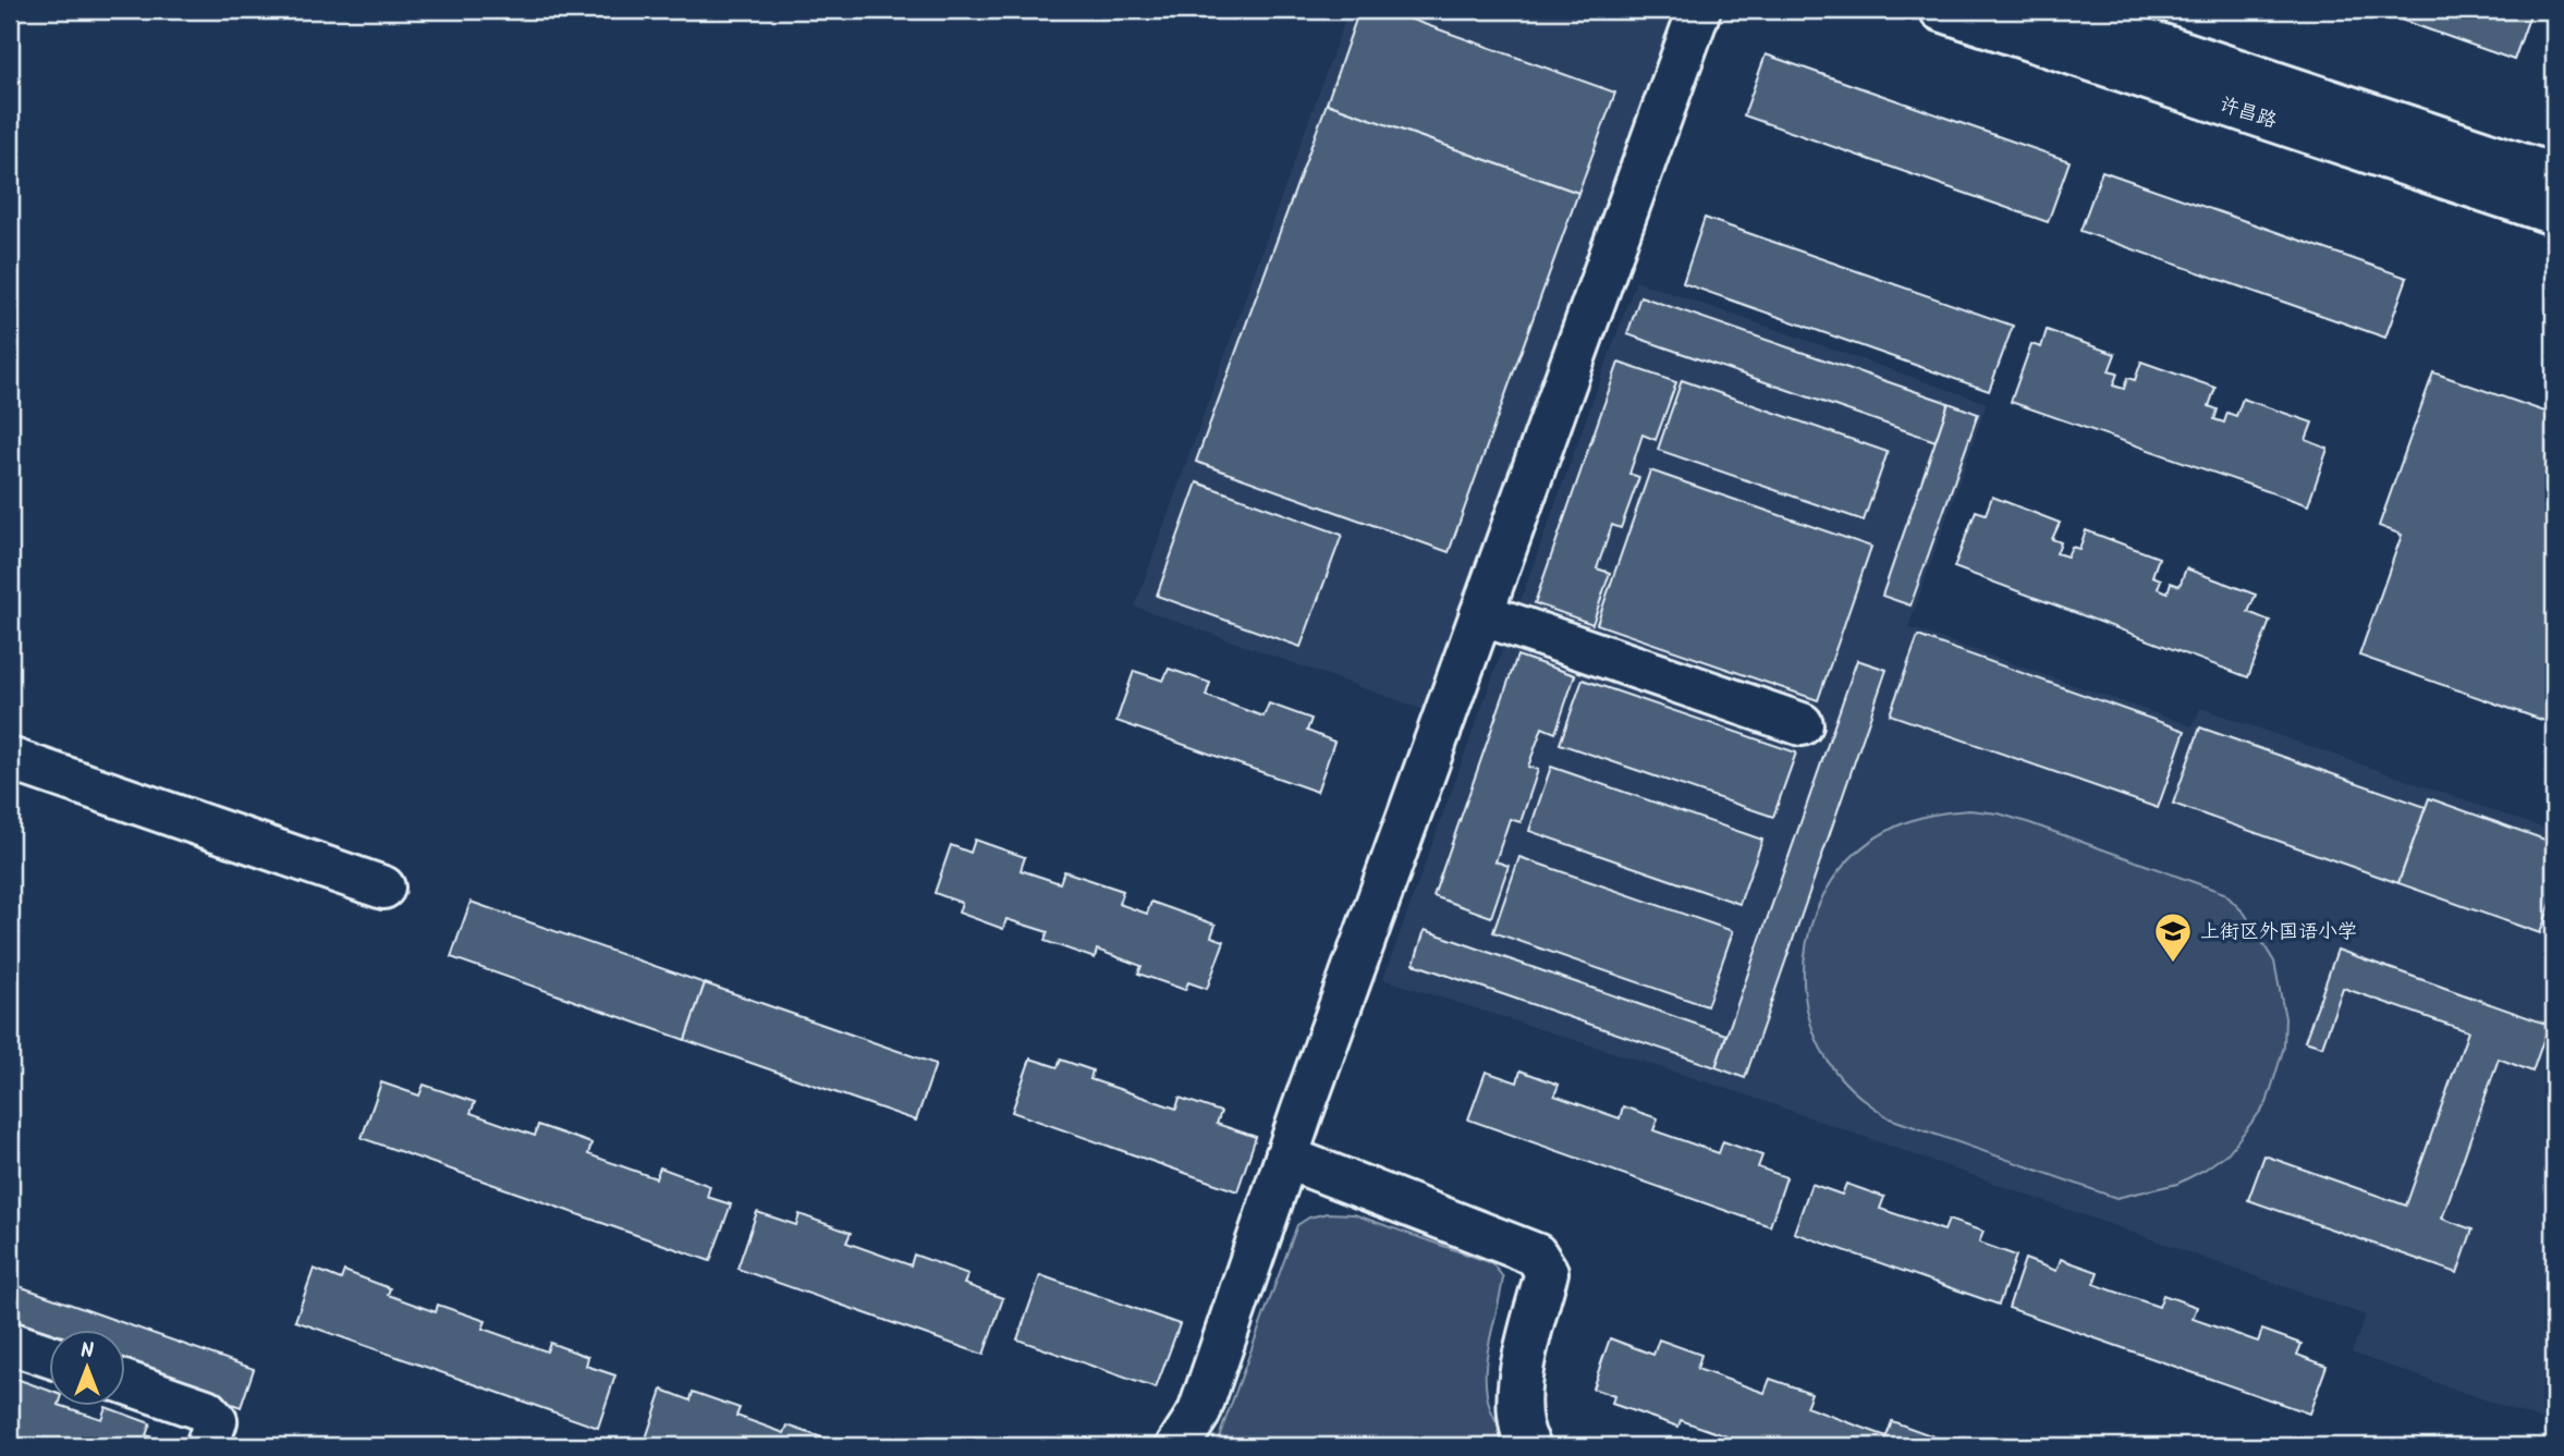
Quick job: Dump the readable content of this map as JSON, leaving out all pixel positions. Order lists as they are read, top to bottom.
{
  "streets": {
    "street": ["许昌路"]
  },
  "places": {
    "school or university": ["上街区外国语小学"]
  },
  "north": "top"
}
